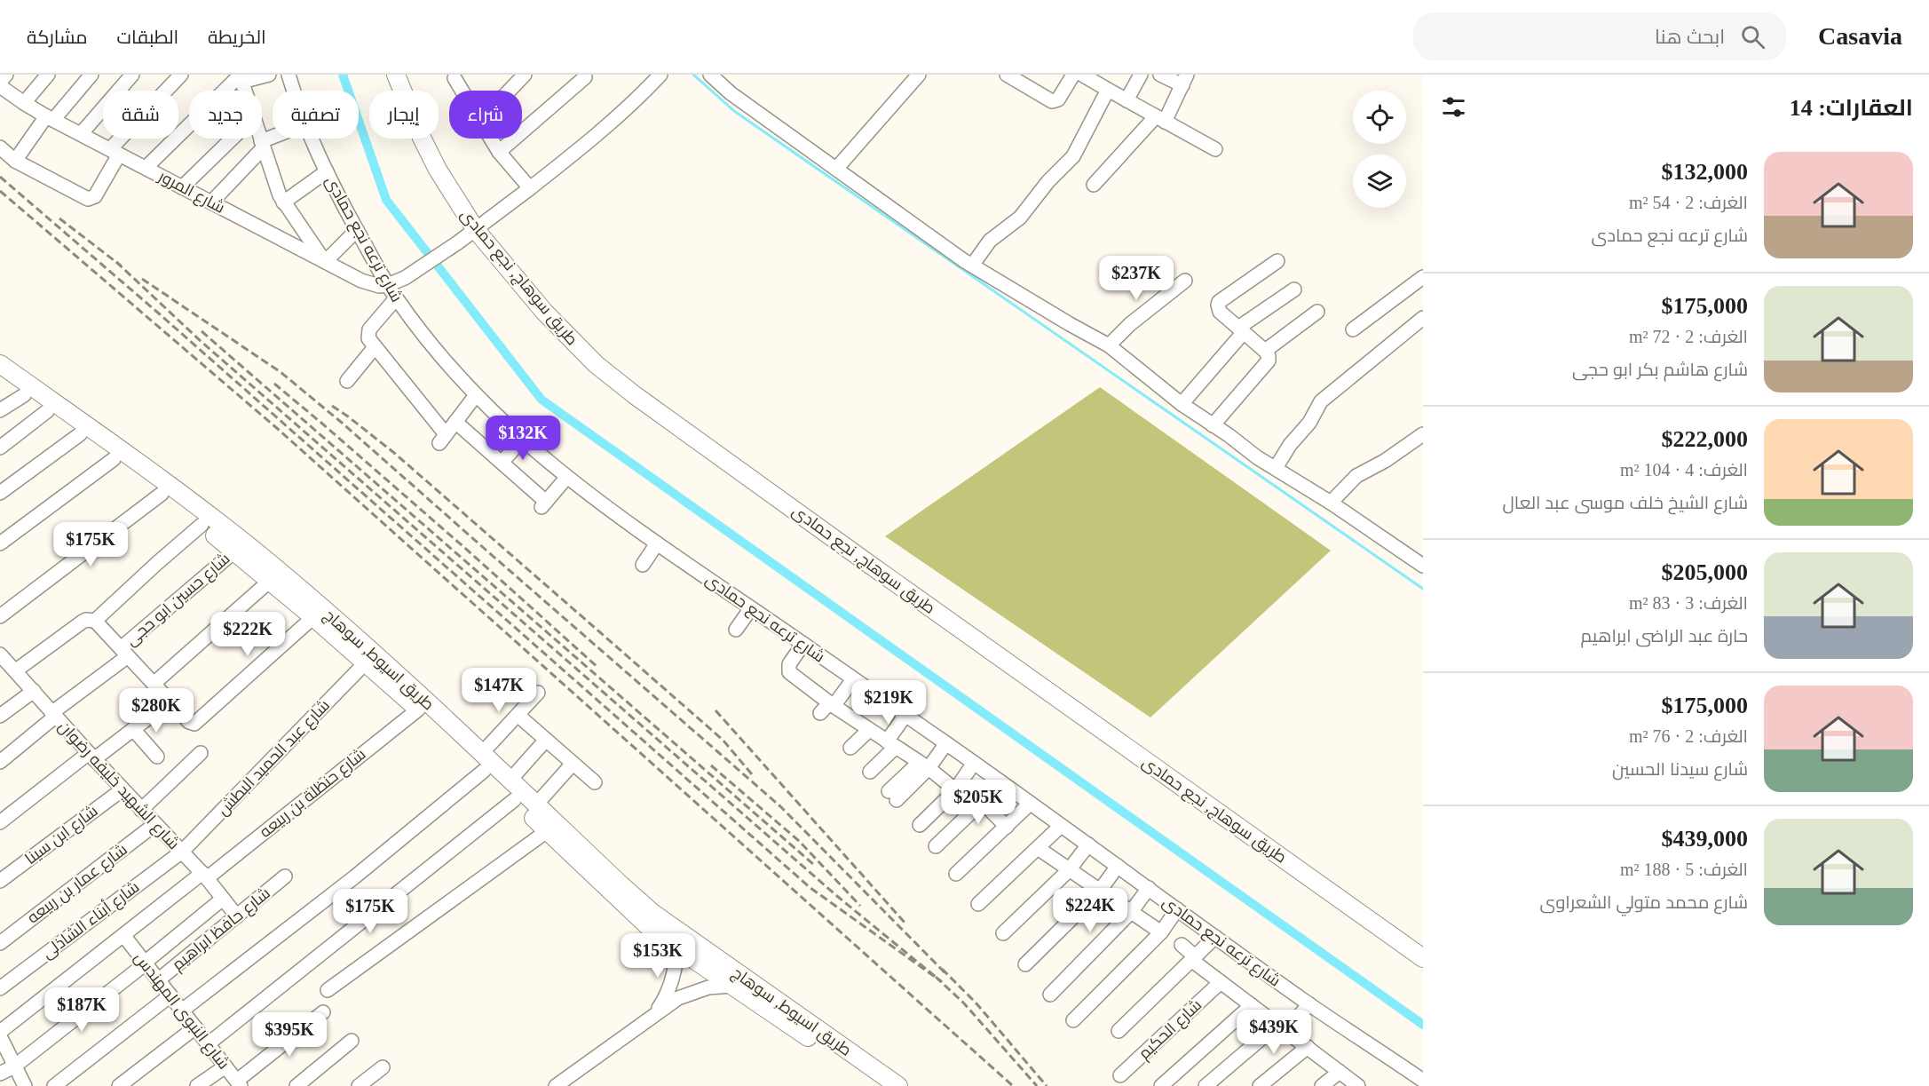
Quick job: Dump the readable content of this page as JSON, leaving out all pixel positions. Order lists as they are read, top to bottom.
{
  "streets": {
    "main road": ["طريق سوهاج, نجع حمادى", "طريق اسيوط, سوهاج"],
    "street": [
      "شارع المرور",
      "شارع ترعه نجع حمادى",
      "شارع حسين ابو حجى",
      "شارع عبد الحميد البطش",
      "شارع الشهيد خليفه رضوان",
      "شارع حنظلة بن ربيعه",
      "شارع ابن سينا",
      "شارع عمار بن ربيعه",
      "شارع أبناء الشاذلى",
      "شارع حافظ ابراهيم",
      "شارع النبوى المهندس",
      "شارع الحكيم"
    ]
  },
  "crossings": [
    ["شارع المرور", "شارع ترعه نجع حمادى"],
    ["شارع حسين ابو حجى", "طريق اسيوط, سوهاج"],
    ["شارع حسين ابو حجى", "شارع الشهيد خليفه رضوان"],
    ["طريق اسيوط, سوهاج", "شارع عبد الحميد البطش"],
    ["طريق اسيوط, سوهاج", "شارع حنظلة بن ربيعه"],
    ["شارع عبد الحميد البطش", "شارع الشهيد خليفه رضوان"],
    ["شارع عبد الحميد البطش", "شارع أبناء الشاذلى"],
    ["شارع الشهيد خليفه رضوان", "شارع حنظلة بن ربيعه"],
    ["شارع الشهيد خليفه رضوان", "شارع ابن سينا"],
    ["شارع الشهيد خليفه رضوان", "شارع عمار بن ربيعه"],
    ["شارع الشهيد خليفه رضوان", "شارع أبناء الشاذلى"],
    ["شارع الشهيد خليفه رضوان", "شارع حافظ ابراهيم"],
    ["شارع حنظلة بن ربيعه", "شارع النبوى المهندس"],
    ["شارع حافظ ابراهيم", "شارع النبوى المهندس"]
  ],
  "page": {
    "header": "Casavia",
    "search": "ابحث هنا",
    "nav": ["الخريطة", "الطبقات", "مشاركة"],
    "heading": "العقارات: 14",
    "chip": [
      "شراء",
      "إيجار",
      "تصفية",
      "جديد",
      "شقة"
    ],
    "list": [
      {
        "name": "$132,000",
        "note": "الغرف: 2 · 54 m² · شارع ترعه نجع حمادى"
      },
      {
        "name": "$175,000",
        "note": "الغرف: 2 · 72 m² · شارع هاشم بكر ابو حجى"
      },
      {
        "name": "$222,000",
        "note": "الغرف: 4 · 104 m² · شارع الشيخ خلف موسى عبد العال"
      },
      {
        "name": "$205,000",
        "note": "الغرف: 3 · 83 m² · حارة عبد الراضى ابراهيم"
      },
      {
        "name": "$175,000",
        "note": "الغرف: 2 · 76 m² · شارع سيدنا الحسين"
      },
      {
        "name": "$439,000",
        "note": "الغرف: 5 · 188 m² · شارع محمد متولي الشعراوى"
      }
    ],
    "price": [
      "$237K",
      "$132K",
      "$175K",
      "$222K",
      "$147K",
      "$219K",
      "$280K",
      "$205K",
      "$224K",
      "$175K",
      "$153K",
      "$187K",
      "$439K",
      "$395K"
    ]
  }
}
